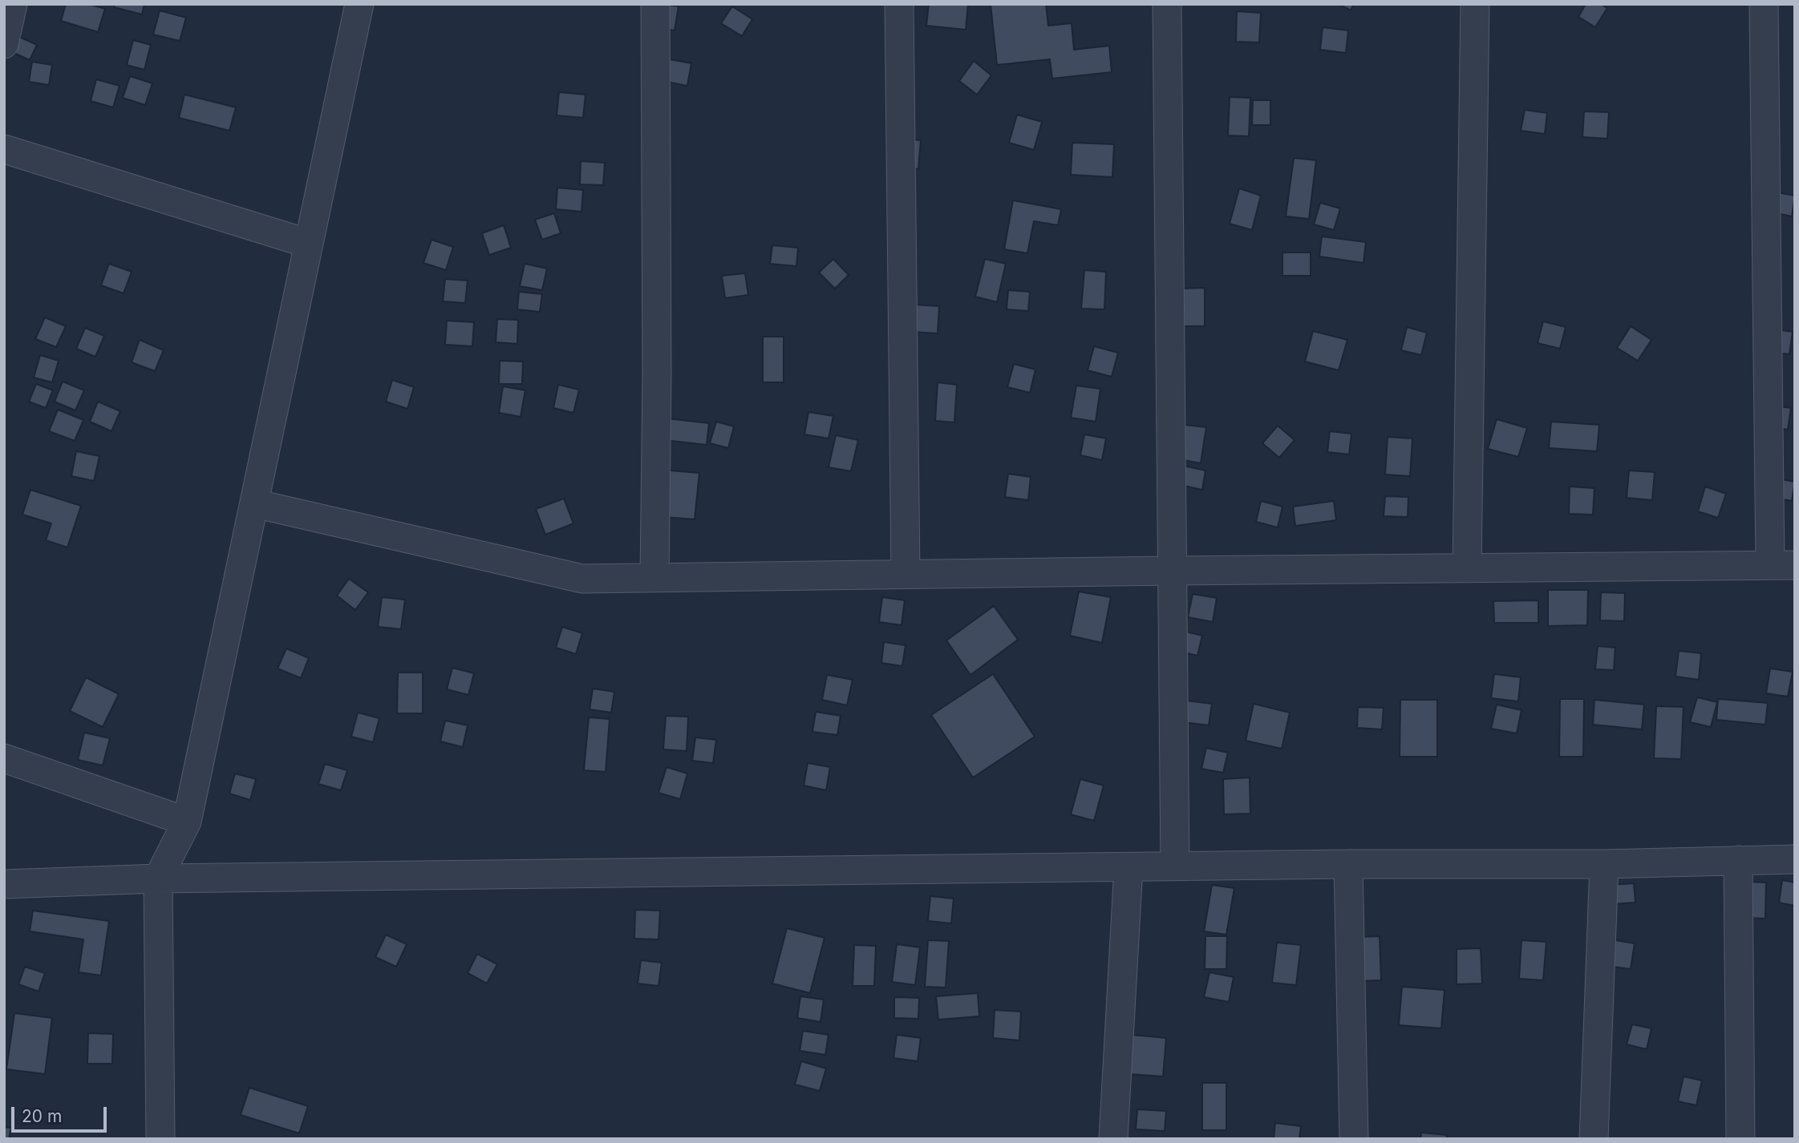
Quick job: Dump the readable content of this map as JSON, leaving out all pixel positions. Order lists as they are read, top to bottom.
{
  "scale_bar": "20 m"
}
